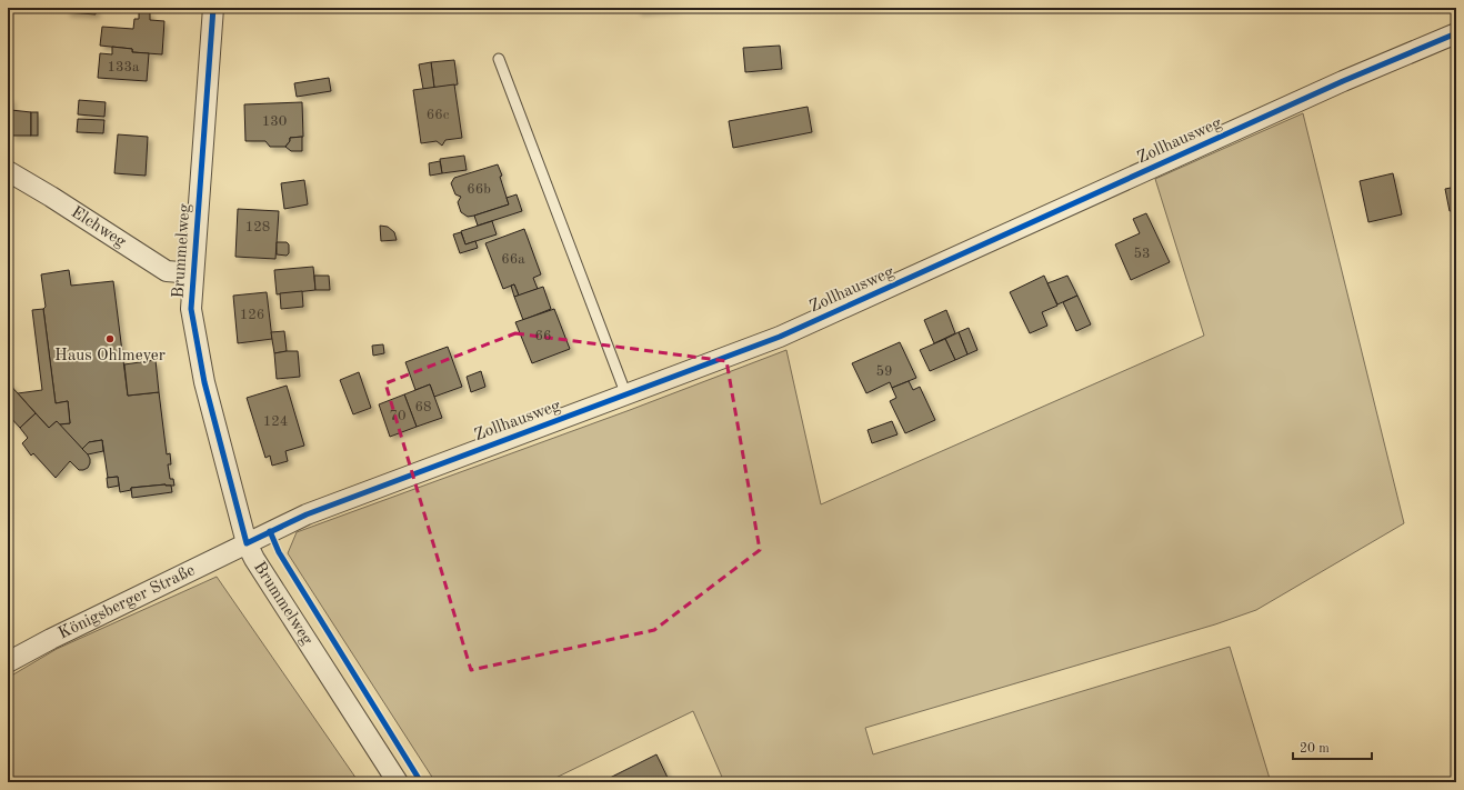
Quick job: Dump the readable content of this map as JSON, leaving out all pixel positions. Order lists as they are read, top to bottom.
{
  "streets": {
    "street": [
      "Zollhausweg",
      "Elchweg",
      "Brummelweg",
      "Königsberger Straße"
    ]
  },
  "crossings": [
    ["Zollhausweg", "Brummelweg"],
    ["Zollhausweg", "Königsberger Straße"],
    ["Elchweg", "Brummelweg"],
    ["Brummelweg", "Königsberger Straße"]
  ],
  "places": ["Haus Ohlmeyer"],
  "house_numbers": [
    "133a",
    "66c",
    "130",
    "66b",
    "128",
    "53",
    "66a",
    "126",
    "66",
    "59",
    "68",
    "70",
    "124"
  ],
  "scale_bar": "20 m"
}
